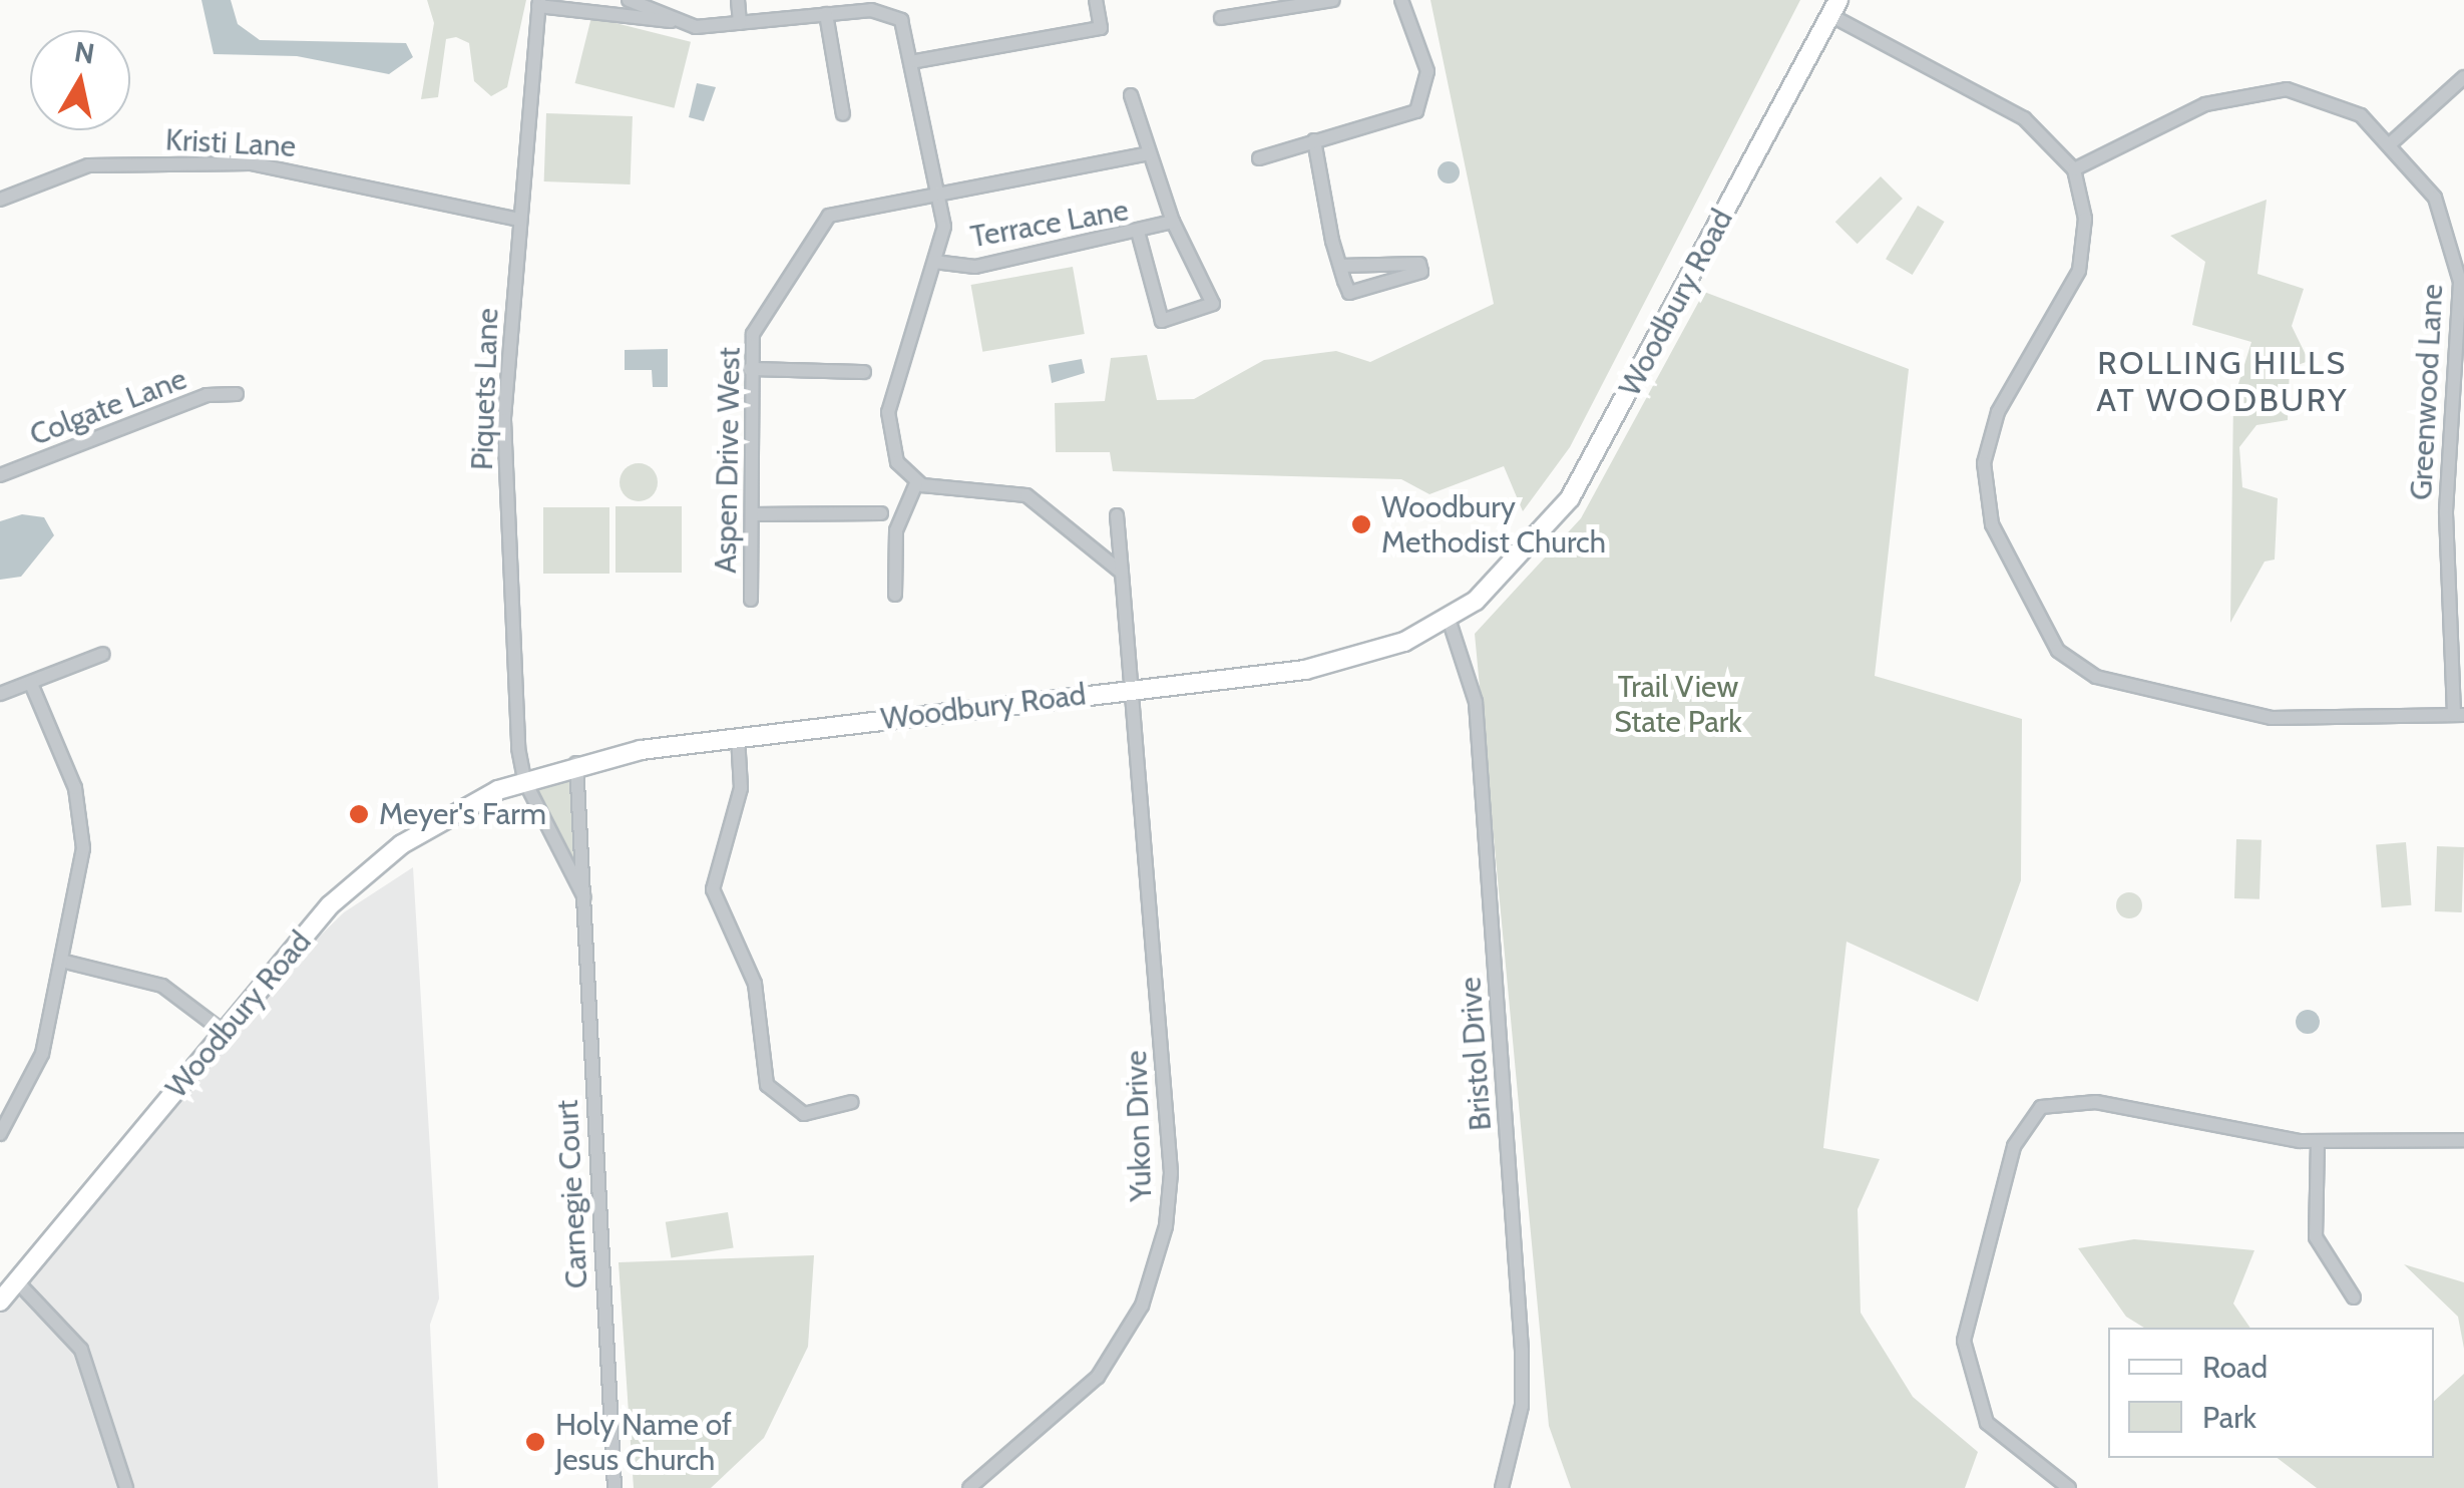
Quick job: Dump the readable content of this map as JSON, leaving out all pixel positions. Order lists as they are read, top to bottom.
{
  "streets": {
    "main road": ["Woodbury Road"],
    "street": [
      "Kristi Lane",
      "Terrace Lane",
      "Piquets Lane",
      "Greenwood Lane",
      "Colgate Lane",
      "Aspen Drive West",
      "Bristol Drive",
      "Yukon Drive",
      "Carnegie Court"
    ]
  },
  "crossings": [
    ["Kristi Lane", "Piquets Lane"],
    ["Woodbury Road", "Piquets Lane"],
    ["Woodbury Road", "Bristol Drive"],
    ["Woodbury Road", "Yukon Drive"],
    ["Woodbury Road", "Carnegie Court"],
    ["Piquets Lane", "Carnegie Court"]
  ],
  "districts": ["ROLLING HILLS AT WOODBURY"],
  "parks": ["Trail View State Park"],
  "places": ["Woodbury Methodist Church", "Meyer's Farm", "Holy Name of Jesus Church"],
  "legend": ["Road", "Park"],
  "north": "top"
}
